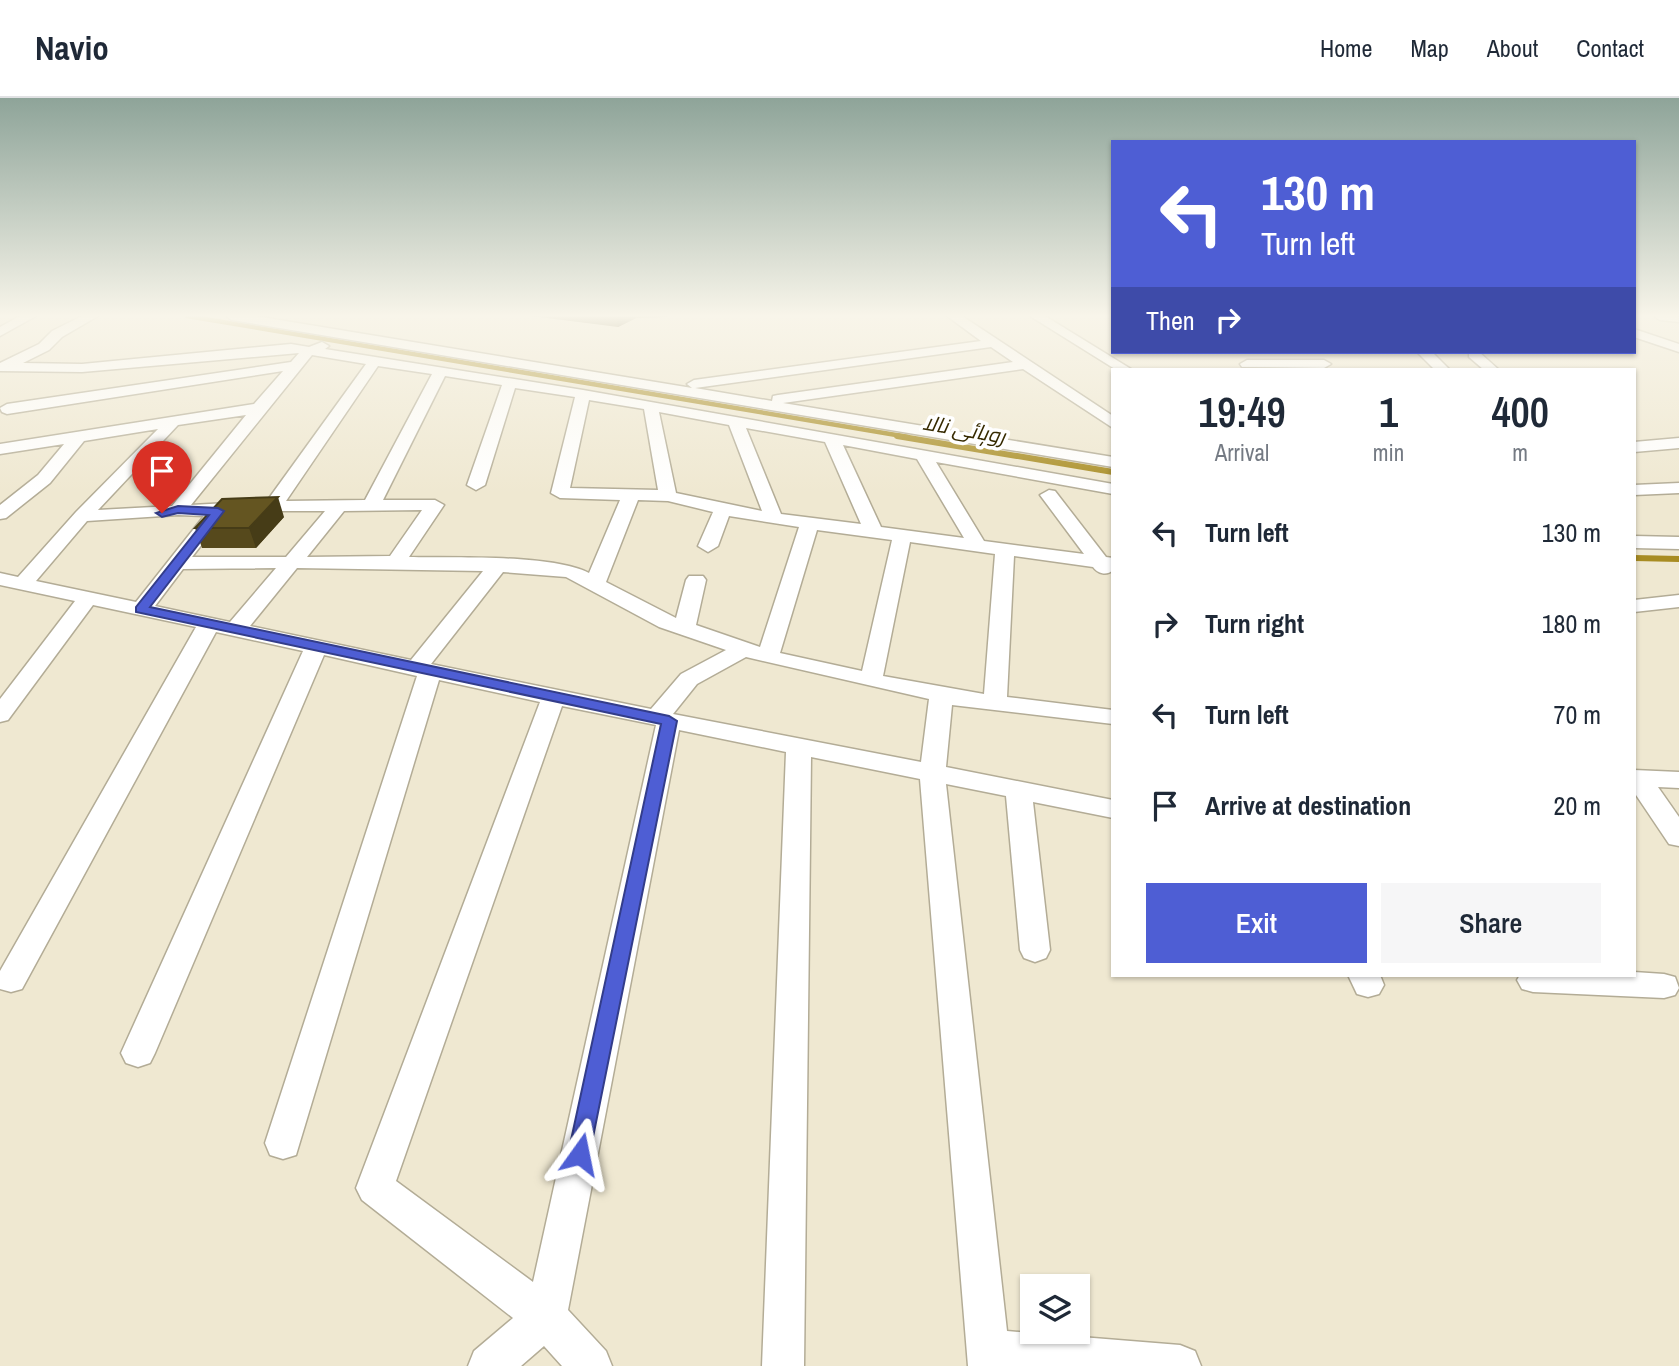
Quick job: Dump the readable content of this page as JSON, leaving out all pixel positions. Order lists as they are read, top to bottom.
{
  "water": ["روہائی نالا"],
  "page": {
    "header": "Navio",
    "nav": [
      "Home",
      "Map",
      "About",
      "Contact"
    ],
    "turn": ["130 m", "Turn left"],
    "then": "Then",
    "eta": [
      "19:49",
      "Arrival",
      "1",
      "min",
      "400",
      "m"
    ],
    "list": [
      {
        "name": "Turn left",
        "value": "130 m"
      },
      {
        "name": "Turn right",
        "value": "180 m"
      },
      {
        "name": "Turn left",
        "value": "70 m"
      },
      {
        "name": "Arrive at destination",
        "value": "20 m"
      }
    ],
    "buttons": ["Exit", "Share"]
  }
}
